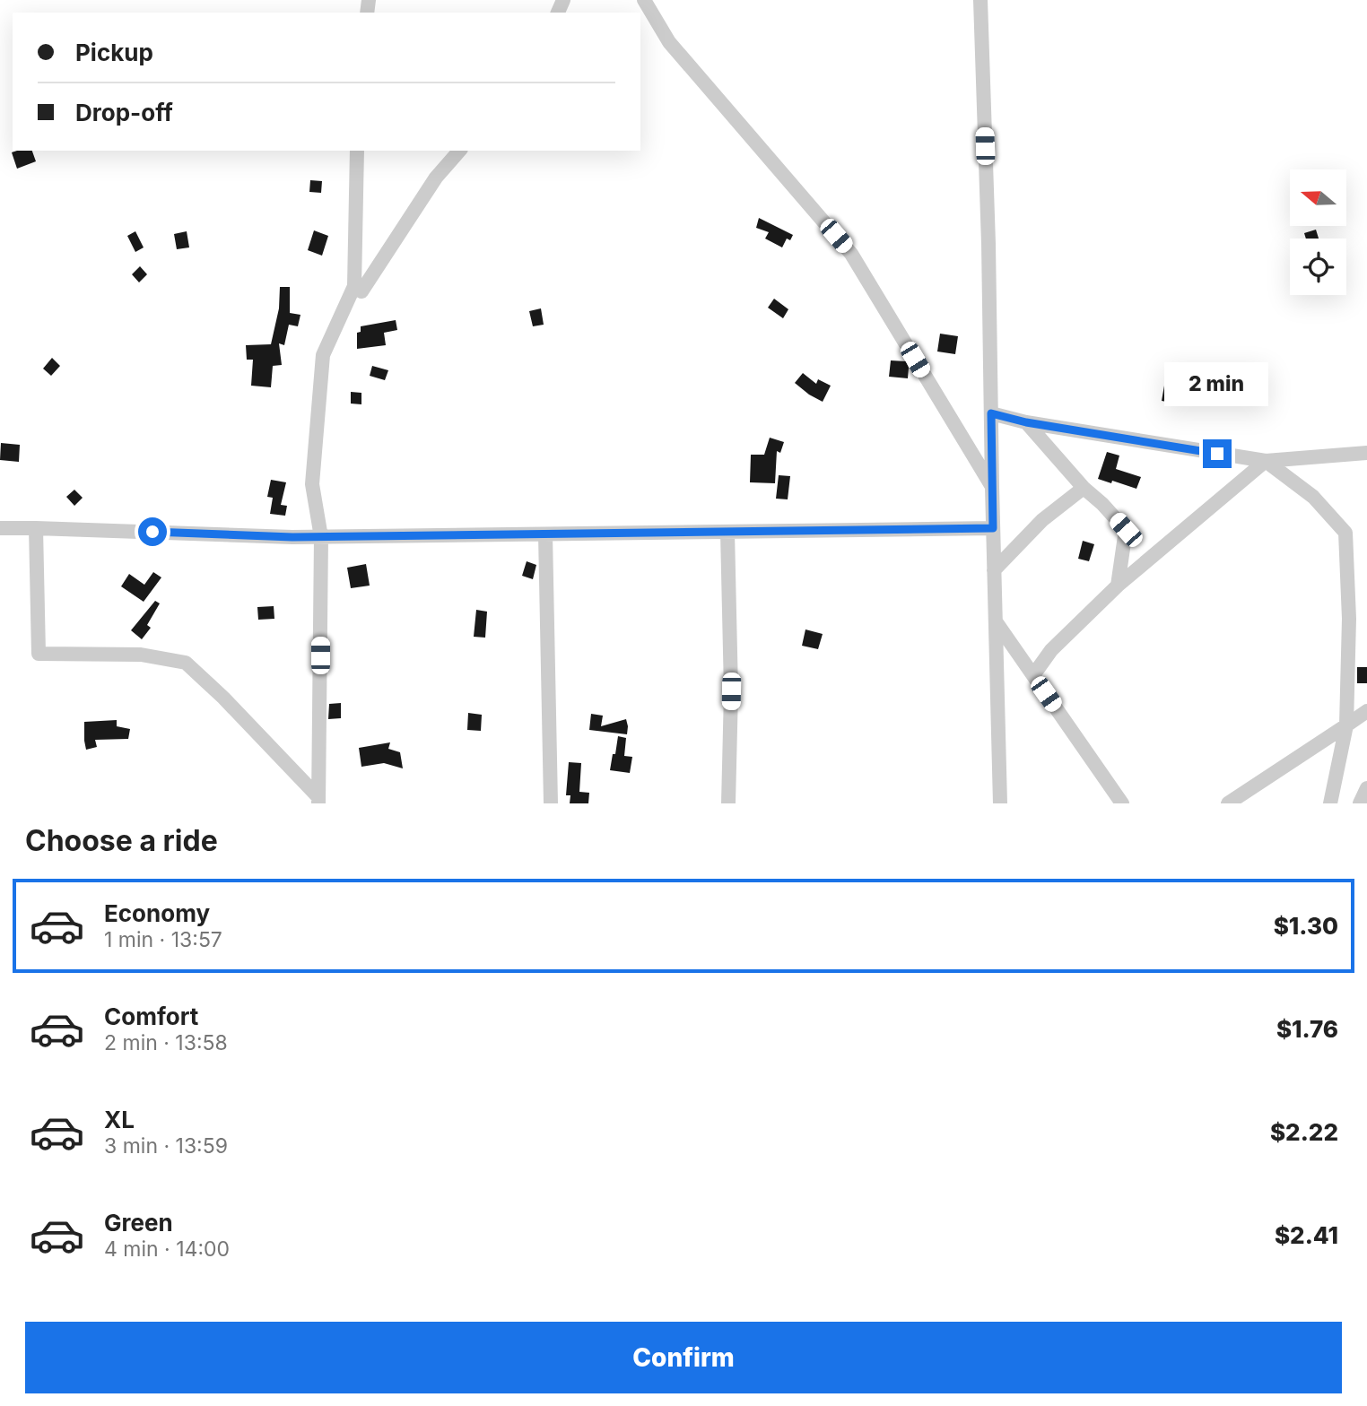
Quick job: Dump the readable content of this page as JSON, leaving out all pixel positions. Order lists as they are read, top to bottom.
{
  "north": "left",
  "page": {
    "banner": ["Pickup", "Drop-off"],
    "bubble": "2 min",
    "heading": "Choose a ride",
    "list": [
      {
        "name": "Economy",
        "note": "1 min · 13:57",
        "value": "$1.30"
      },
      {
        "name": "Comfort",
        "note": "2 min · 13:58",
        "value": "$1.76"
      },
      {
        "name": "XL",
        "note": "3 min · 13:59",
        "value": "$2.22"
      },
      {
        "name": "Green",
        "note": "4 min · 14:00",
        "value": "$2.41"
      }
    ],
    "buttons": "Confirm"
  }
}
